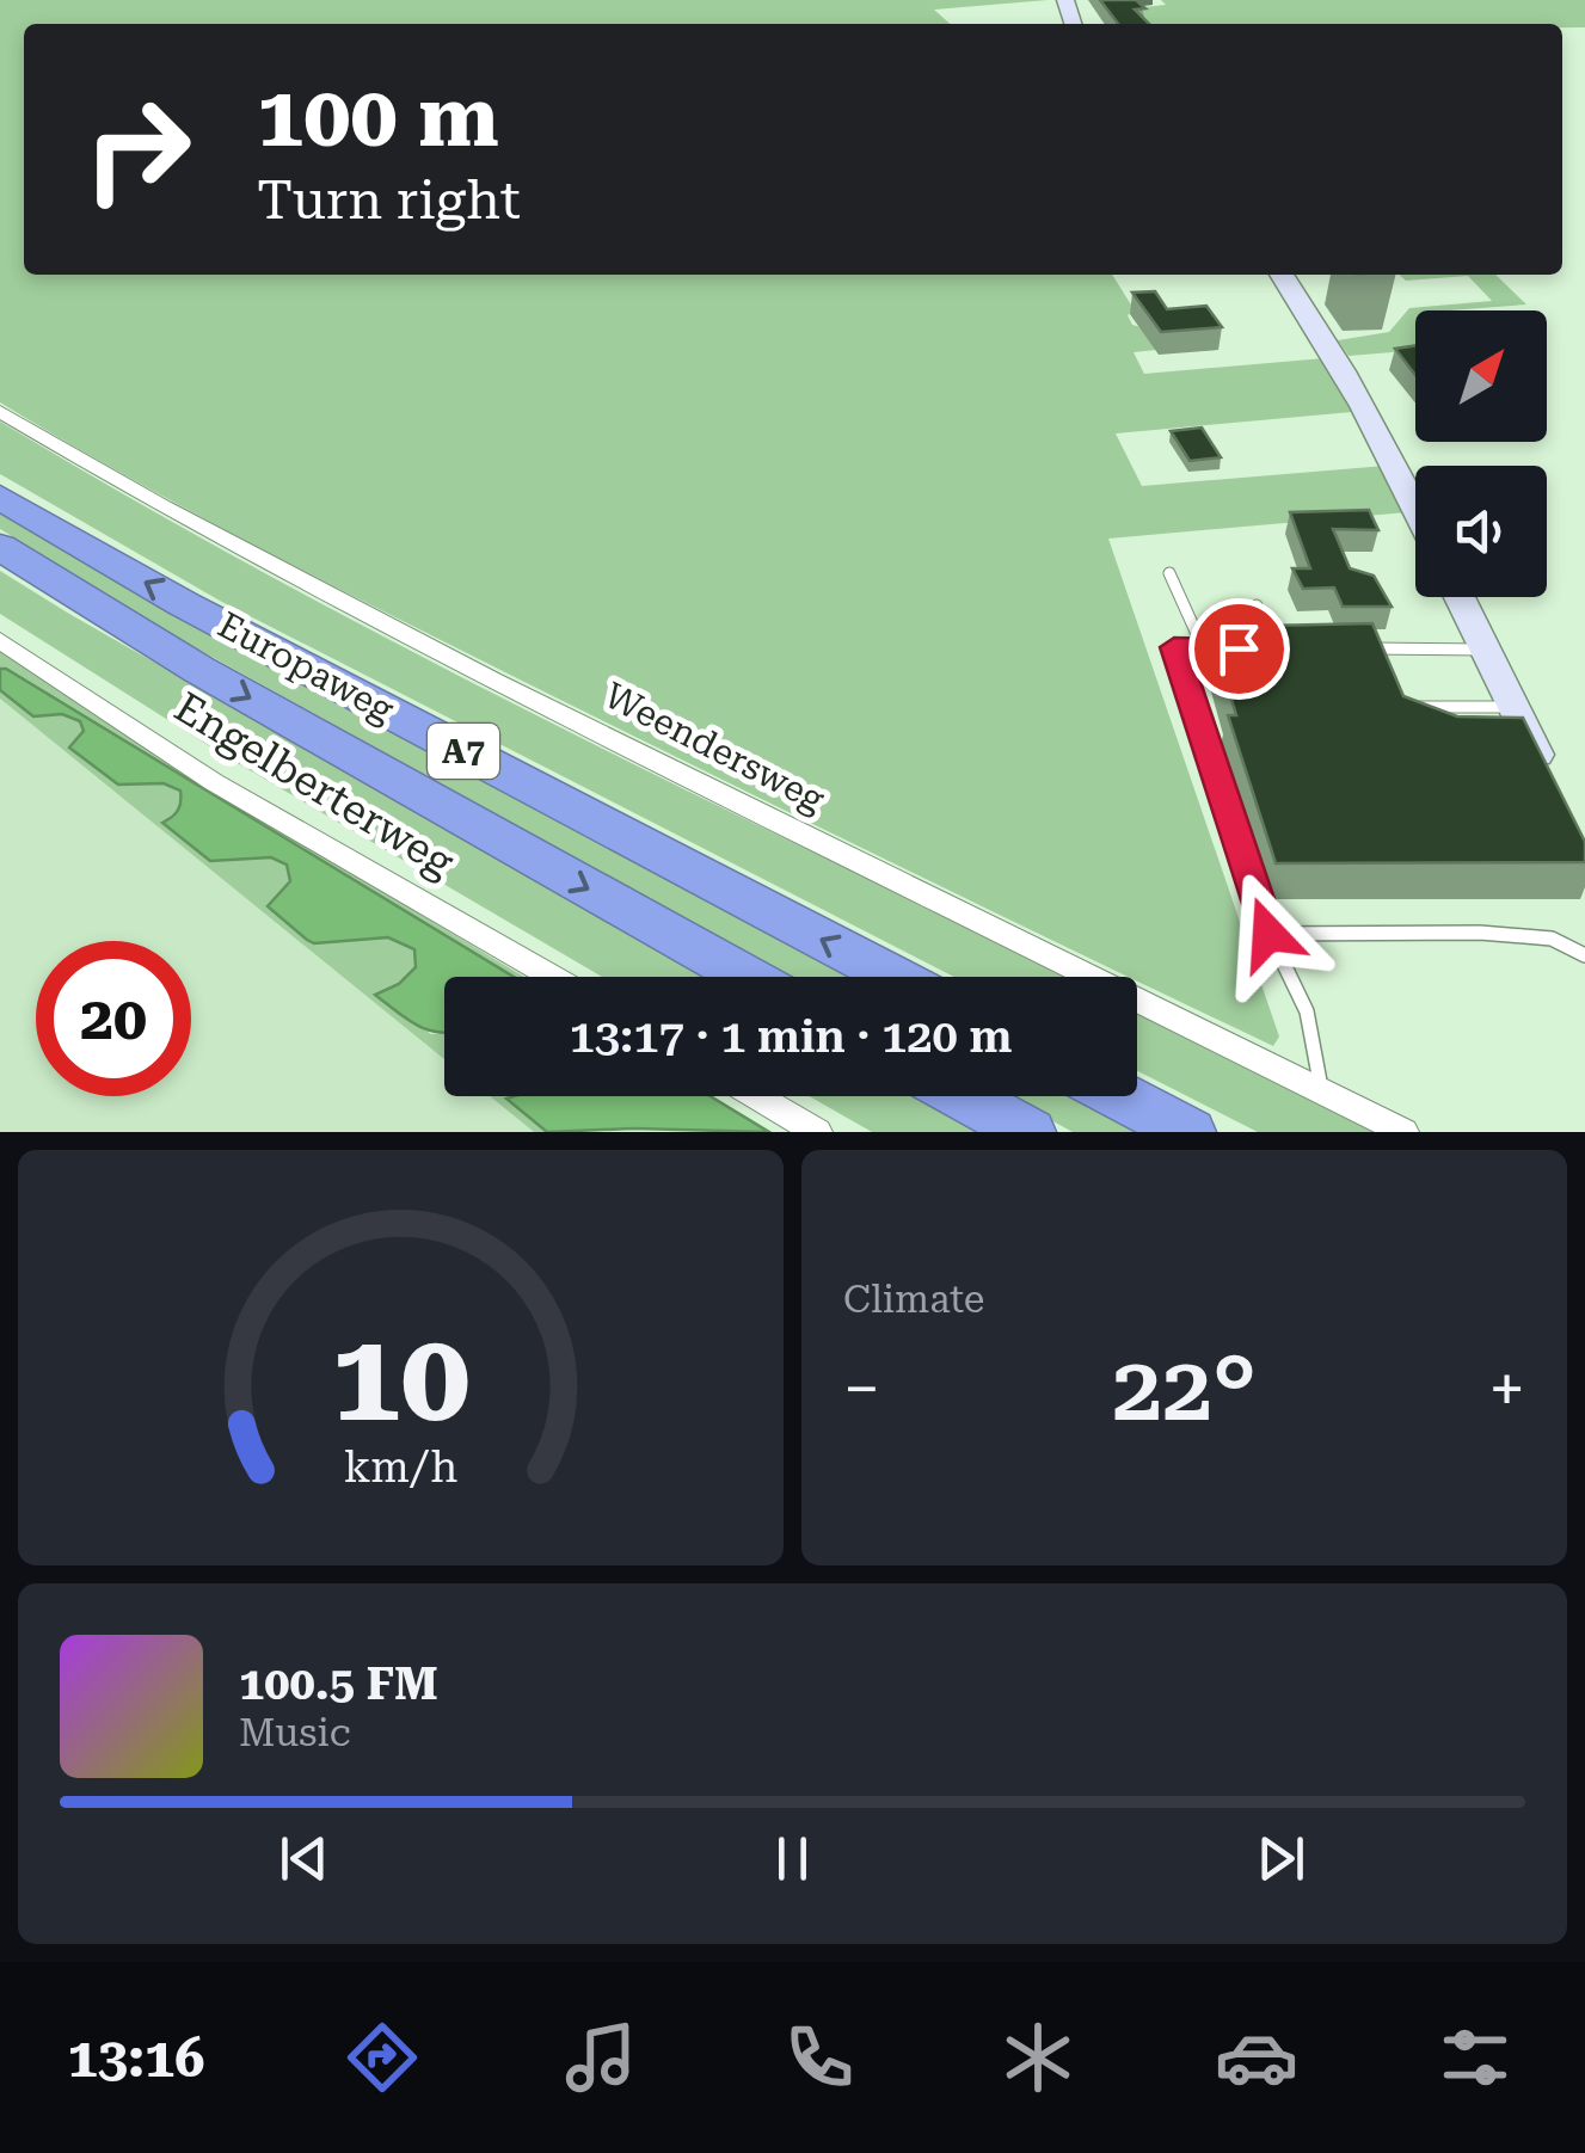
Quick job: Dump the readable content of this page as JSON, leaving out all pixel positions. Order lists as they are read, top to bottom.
{
  "streets": {
    "highway": ["Europaweg", "A7"],
    "street": ["Weendersweg", "Engelberterweg"]
  },
  "north": "top right",
  "page": {
    "turn": ["100 m", "Turn right"],
    "limit": "20",
    "trip": "13:17 · 1 min · 120 m",
    "tile": "Climate",
    "heat": ["−", "22°", "+"],
    "song": ["100.5 FM", "Music"],
    "tabs": "13:16",
    "gauge": ["10", "km/h"]
  }
}
